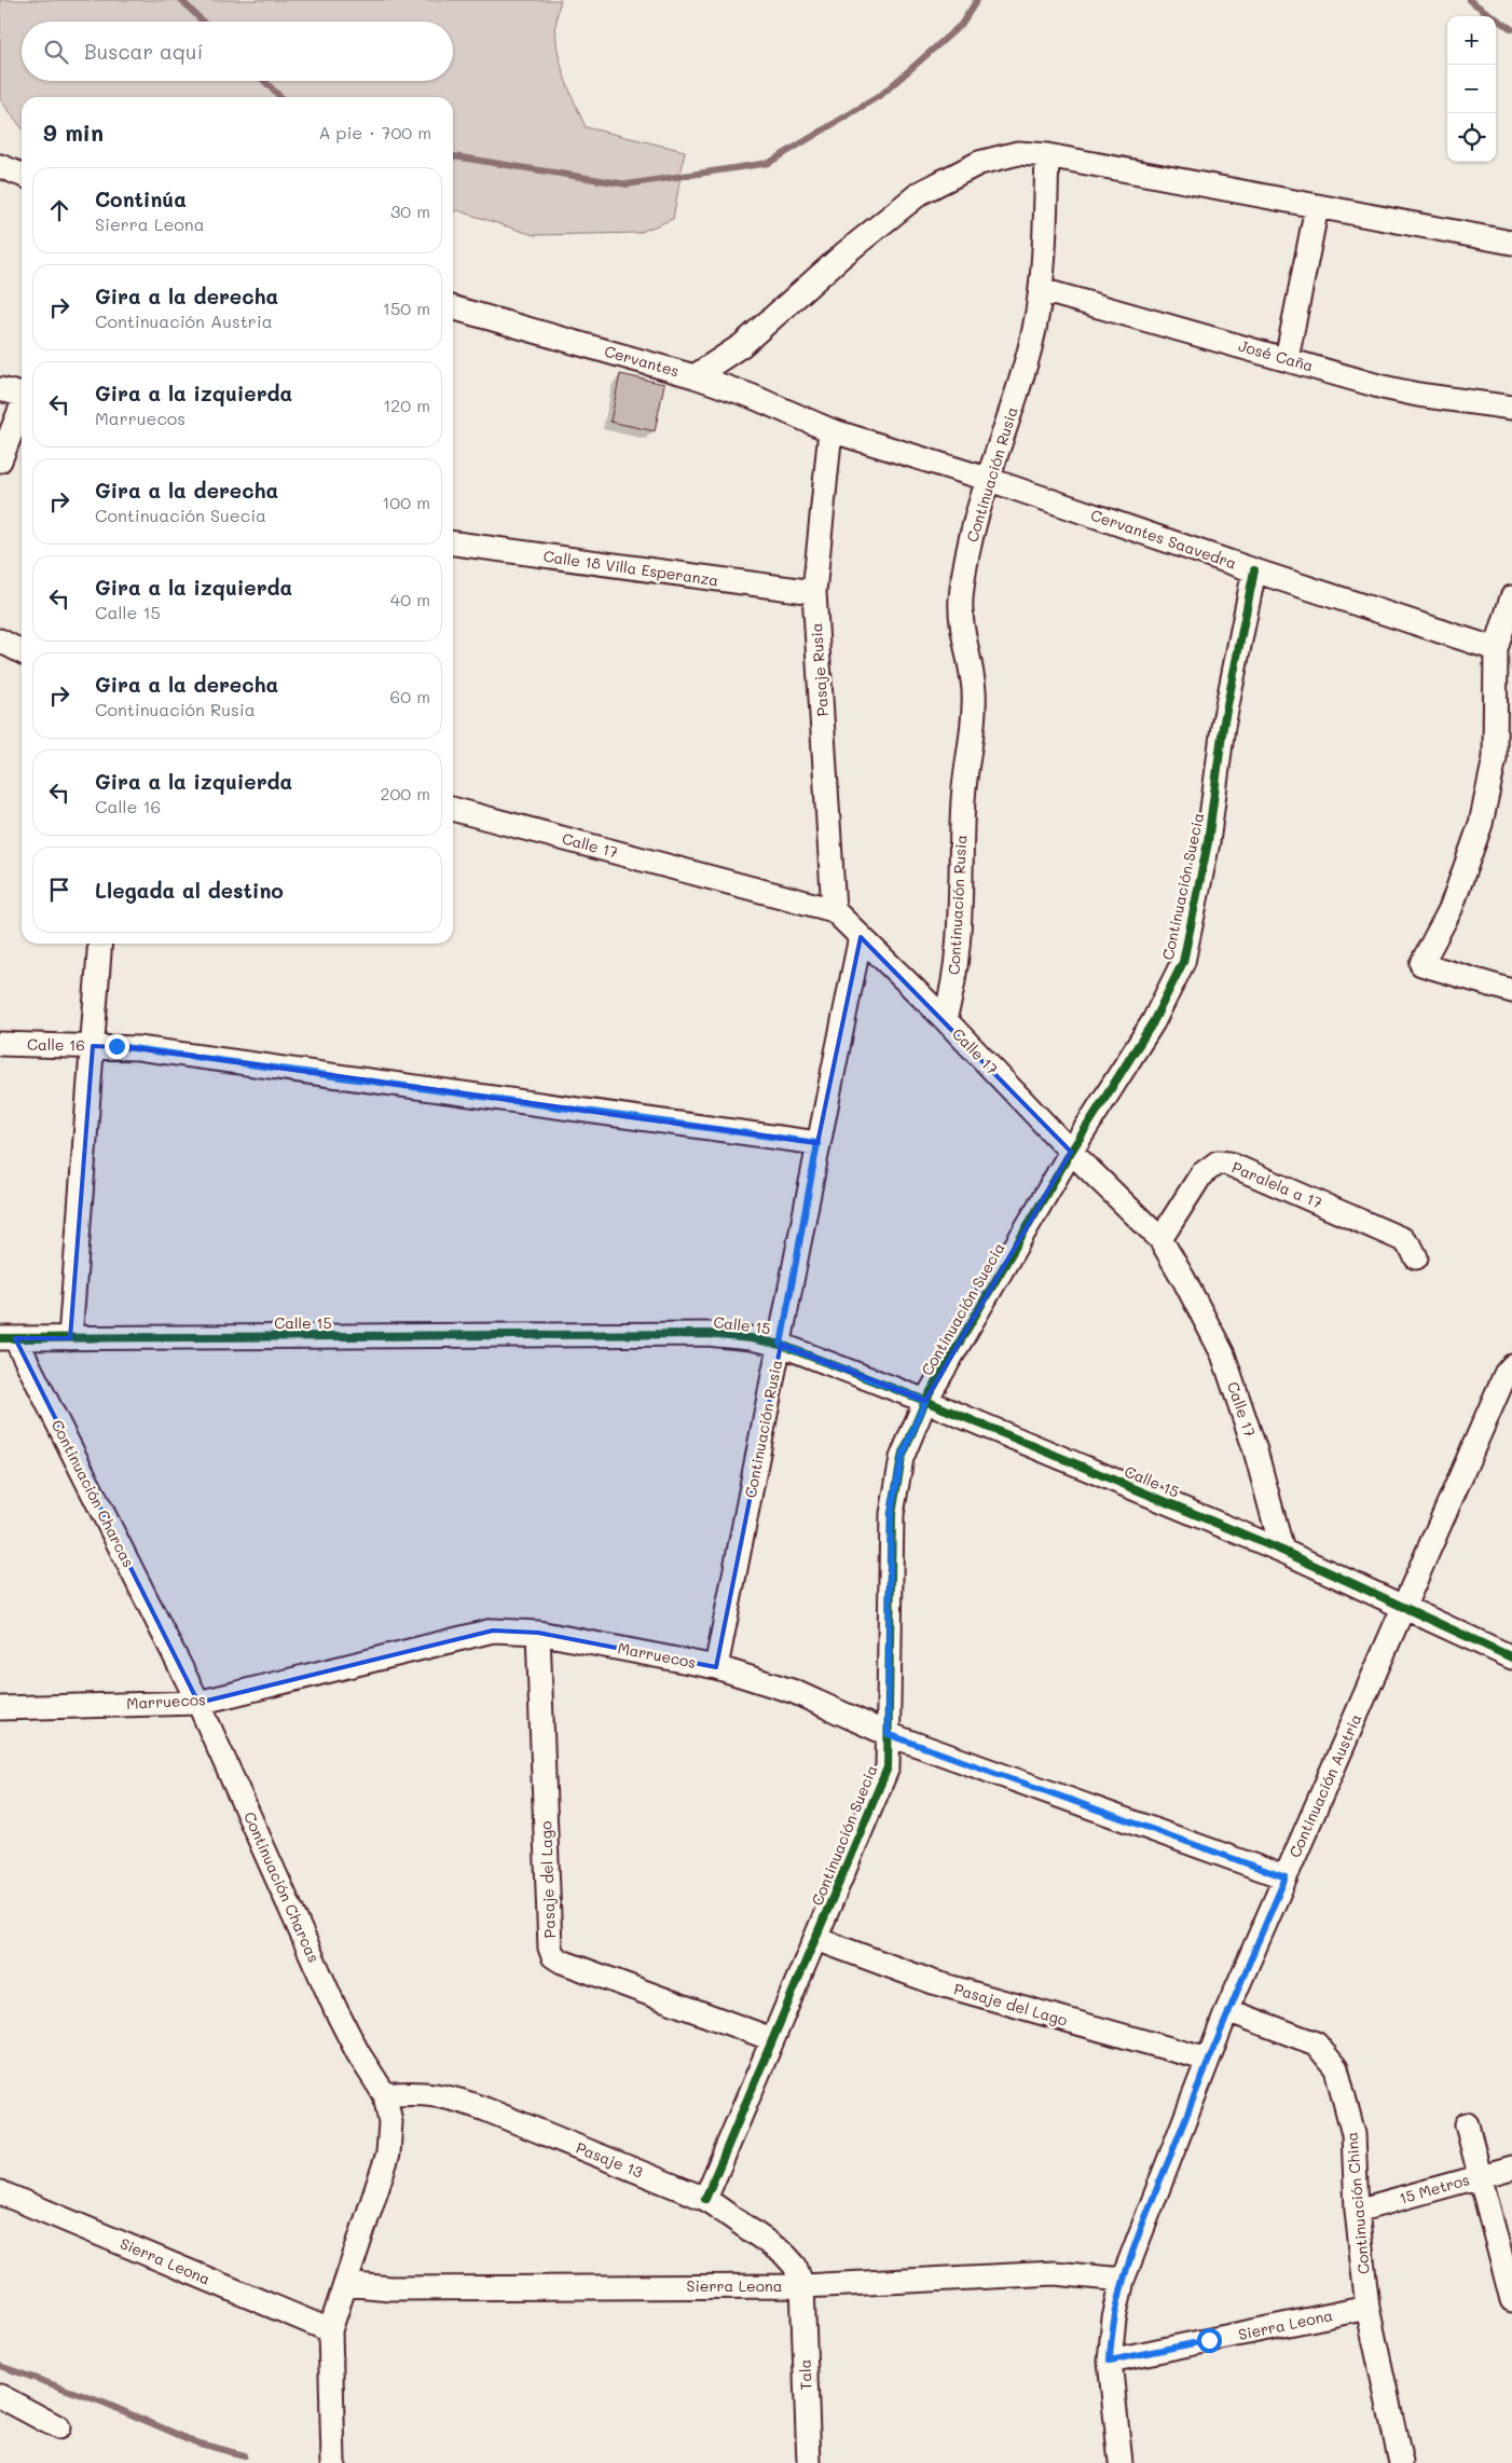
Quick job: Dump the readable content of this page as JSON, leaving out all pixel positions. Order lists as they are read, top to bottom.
{
  "streets": {
    "street": [
      "José Caña",
      "Cervantes",
      "Continuación Rusia",
      "Cervantes Saavedra",
      "Calle 18 Villa Esperanza",
      "Pasaje Rusia",
      "Calle 17",
      "Continuación Suecia",
      "Calle 16",
      "Paralela a 17",
      "Calle 15",
      "Continuación Charcas",
      "Marruecos",
      "Continuación Austria",
      "Pasaje del Lago",
      "Pasaje 13",
      "15 Metros",
      "Continuación China",
      "Sierra Leona",
      "Tala"
    ]
  },
  "crossings": [
    ["José Caña", "Continuación Rusia"],
    ["Cervantes", "Cervantes Saavedra"],
    ["Cervantes", "Pasaje Rusia"],
    ["Continuación Rusia", "Cervantes Saavedra"],
    ["Continuación Rusia", "Calle 17"],
    ["Continuación Rusia", "Calle 16"],
    ["Continuación Rusia", "Calle 15"],
    ["Continuación Rusia", "Marruecos"],
    ["Cervantes Saavedra", "Pasaje Rusia"],
    ["Cervantes Saavedra", "Continuación Suecia"],
    ["Calle 18 Villa Esperanza", "Pasaje Rusia"],
    ["Pasaje Rusia", "Calle 17"],
    ["Calle 17", "Continuación Suecia"],
    ["Calle 17", "Paralela a 17"],
    ["Calle 17", "Calle 15"],
    ["Continuación Suecia", "Calle 15"],
    ["Continuación Suecia", "Marruecos"],
    ["Continuación Suecia", "Pasaje del Lago"],
    ["Continuación Suecia", "Pasaje 13"],
    ["Calle 15", "Continuación Charcas"],
    ["Calle 15", "Continuación Austria"],
    ["Continuación Charcas", "Marruecos"],
    ["Continuación Charcas", "Pasaje 13"],
    ["Continuación Charcas", "Sierra Leona"],
    ["Marruecos", "Continuación Austria"],
    ["Marruecos", "Pasaje del Lago"],
    ["Continuación Austria", "Pasaje del Lago"],
    ["Continuación Austria", "Continuación China"],
    ["Continuación Austria", "Sierra Leona"],
    ["Pasaje 13", "Sierra Leona"],
    ["Pasaje 13", "Tala"],
    ["15 Metros", "Continuación China"],
    ["Continuación China", "Sierra Leona"],
    ["Sierra Leona", "Tala"]
  ],
  "page": {
    "map_buttons": ["+", "−"],
    "search": "Buscar aquí",
    "heading": ["9 min", "A pie · 700 m"],
    "list": [
      ["Continúa", "Sierra Leona", "30 m"],
      ["Gira a la derecha", "Continuación Austria", "150 m"],
      ["Gira a la izquierda", "Marruecos", "120 m"],
      ["Gira a la derecha", "Continuación Suecia", "100 m"],
      ["Gira a la izquierda", "Calle 15", "40 m"],
      ["Gira a la derecha", "Continuación Rusia", "60 m"],
      ["Gira a la izquierda", "Calle 16", "200 m"],
      "Llegada al destino"
    ]
  }
}
